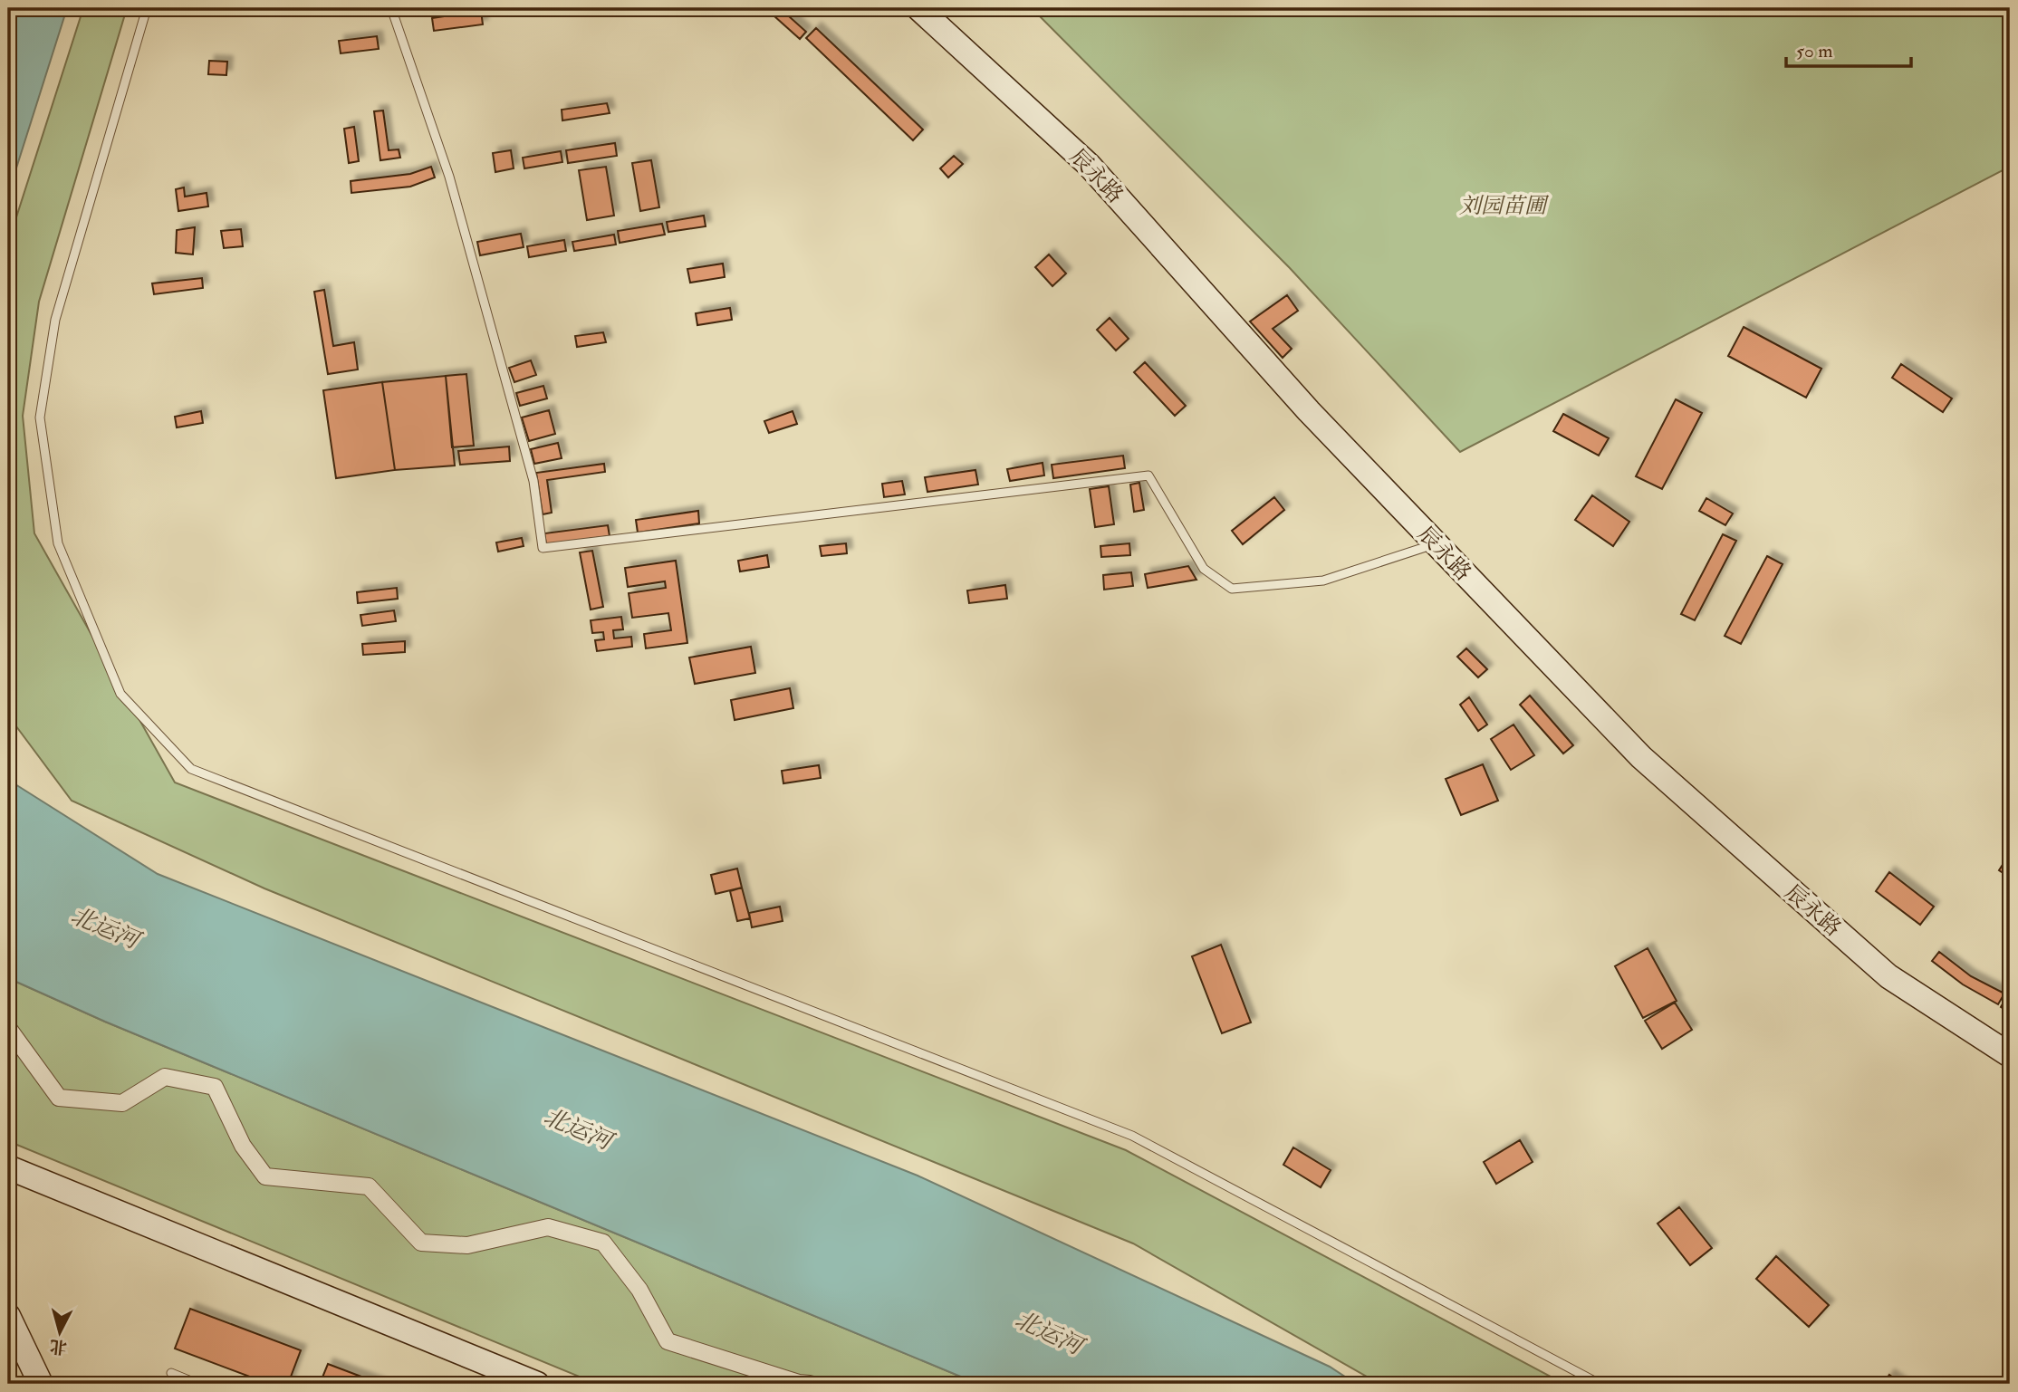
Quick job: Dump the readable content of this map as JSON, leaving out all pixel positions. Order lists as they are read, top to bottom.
{
  "streets": {
    "main road": ["辰永路"]
  },
  "water": ["北运河"],
  "parks": ["刘园苗圃"],
  "scale_bar": "50 m",
  "north": "bottom"
}
